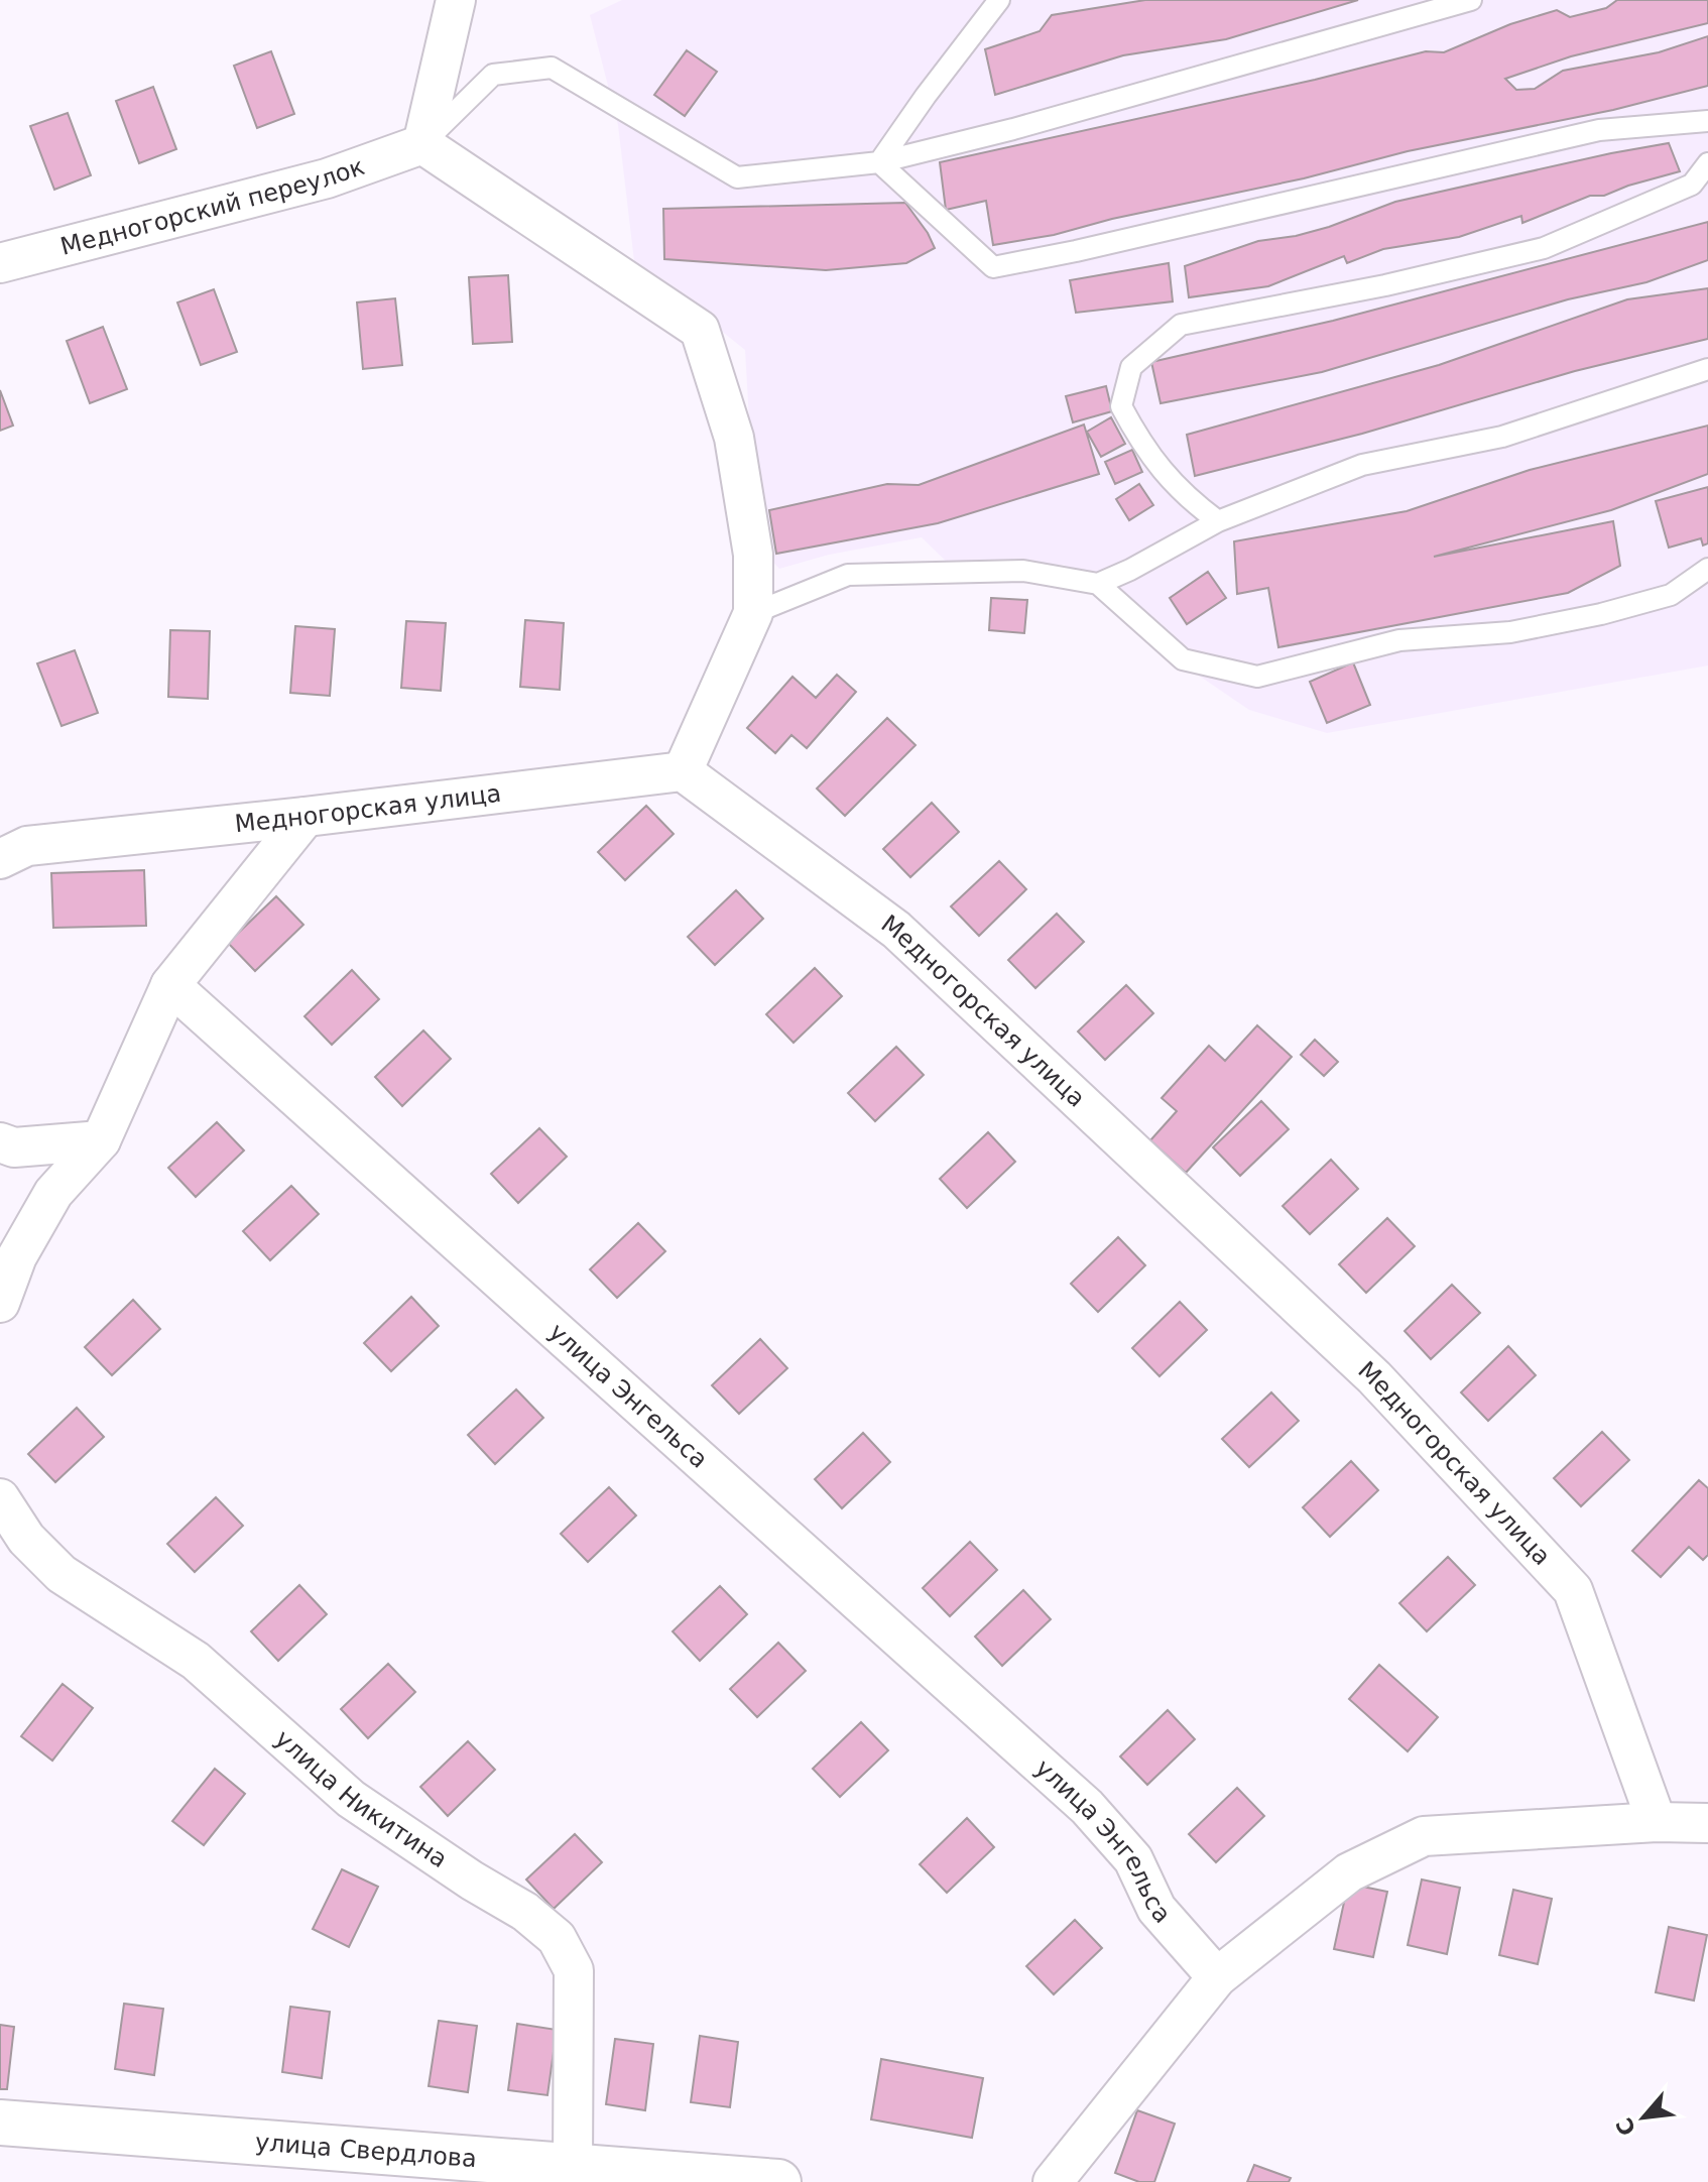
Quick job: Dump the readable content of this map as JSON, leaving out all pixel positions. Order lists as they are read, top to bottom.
{
  "streets": {
    "street": [
      "Медногорский переулок",
      "Медногорская улица",
      "улица Энгельса",
      "улица Никитина",
      "улица Свердлова"
    ]
  },
  "crossings": [
    ["улица Никитина", "улица Свердлова"]
  ],
  "north": "bottom left"
}
